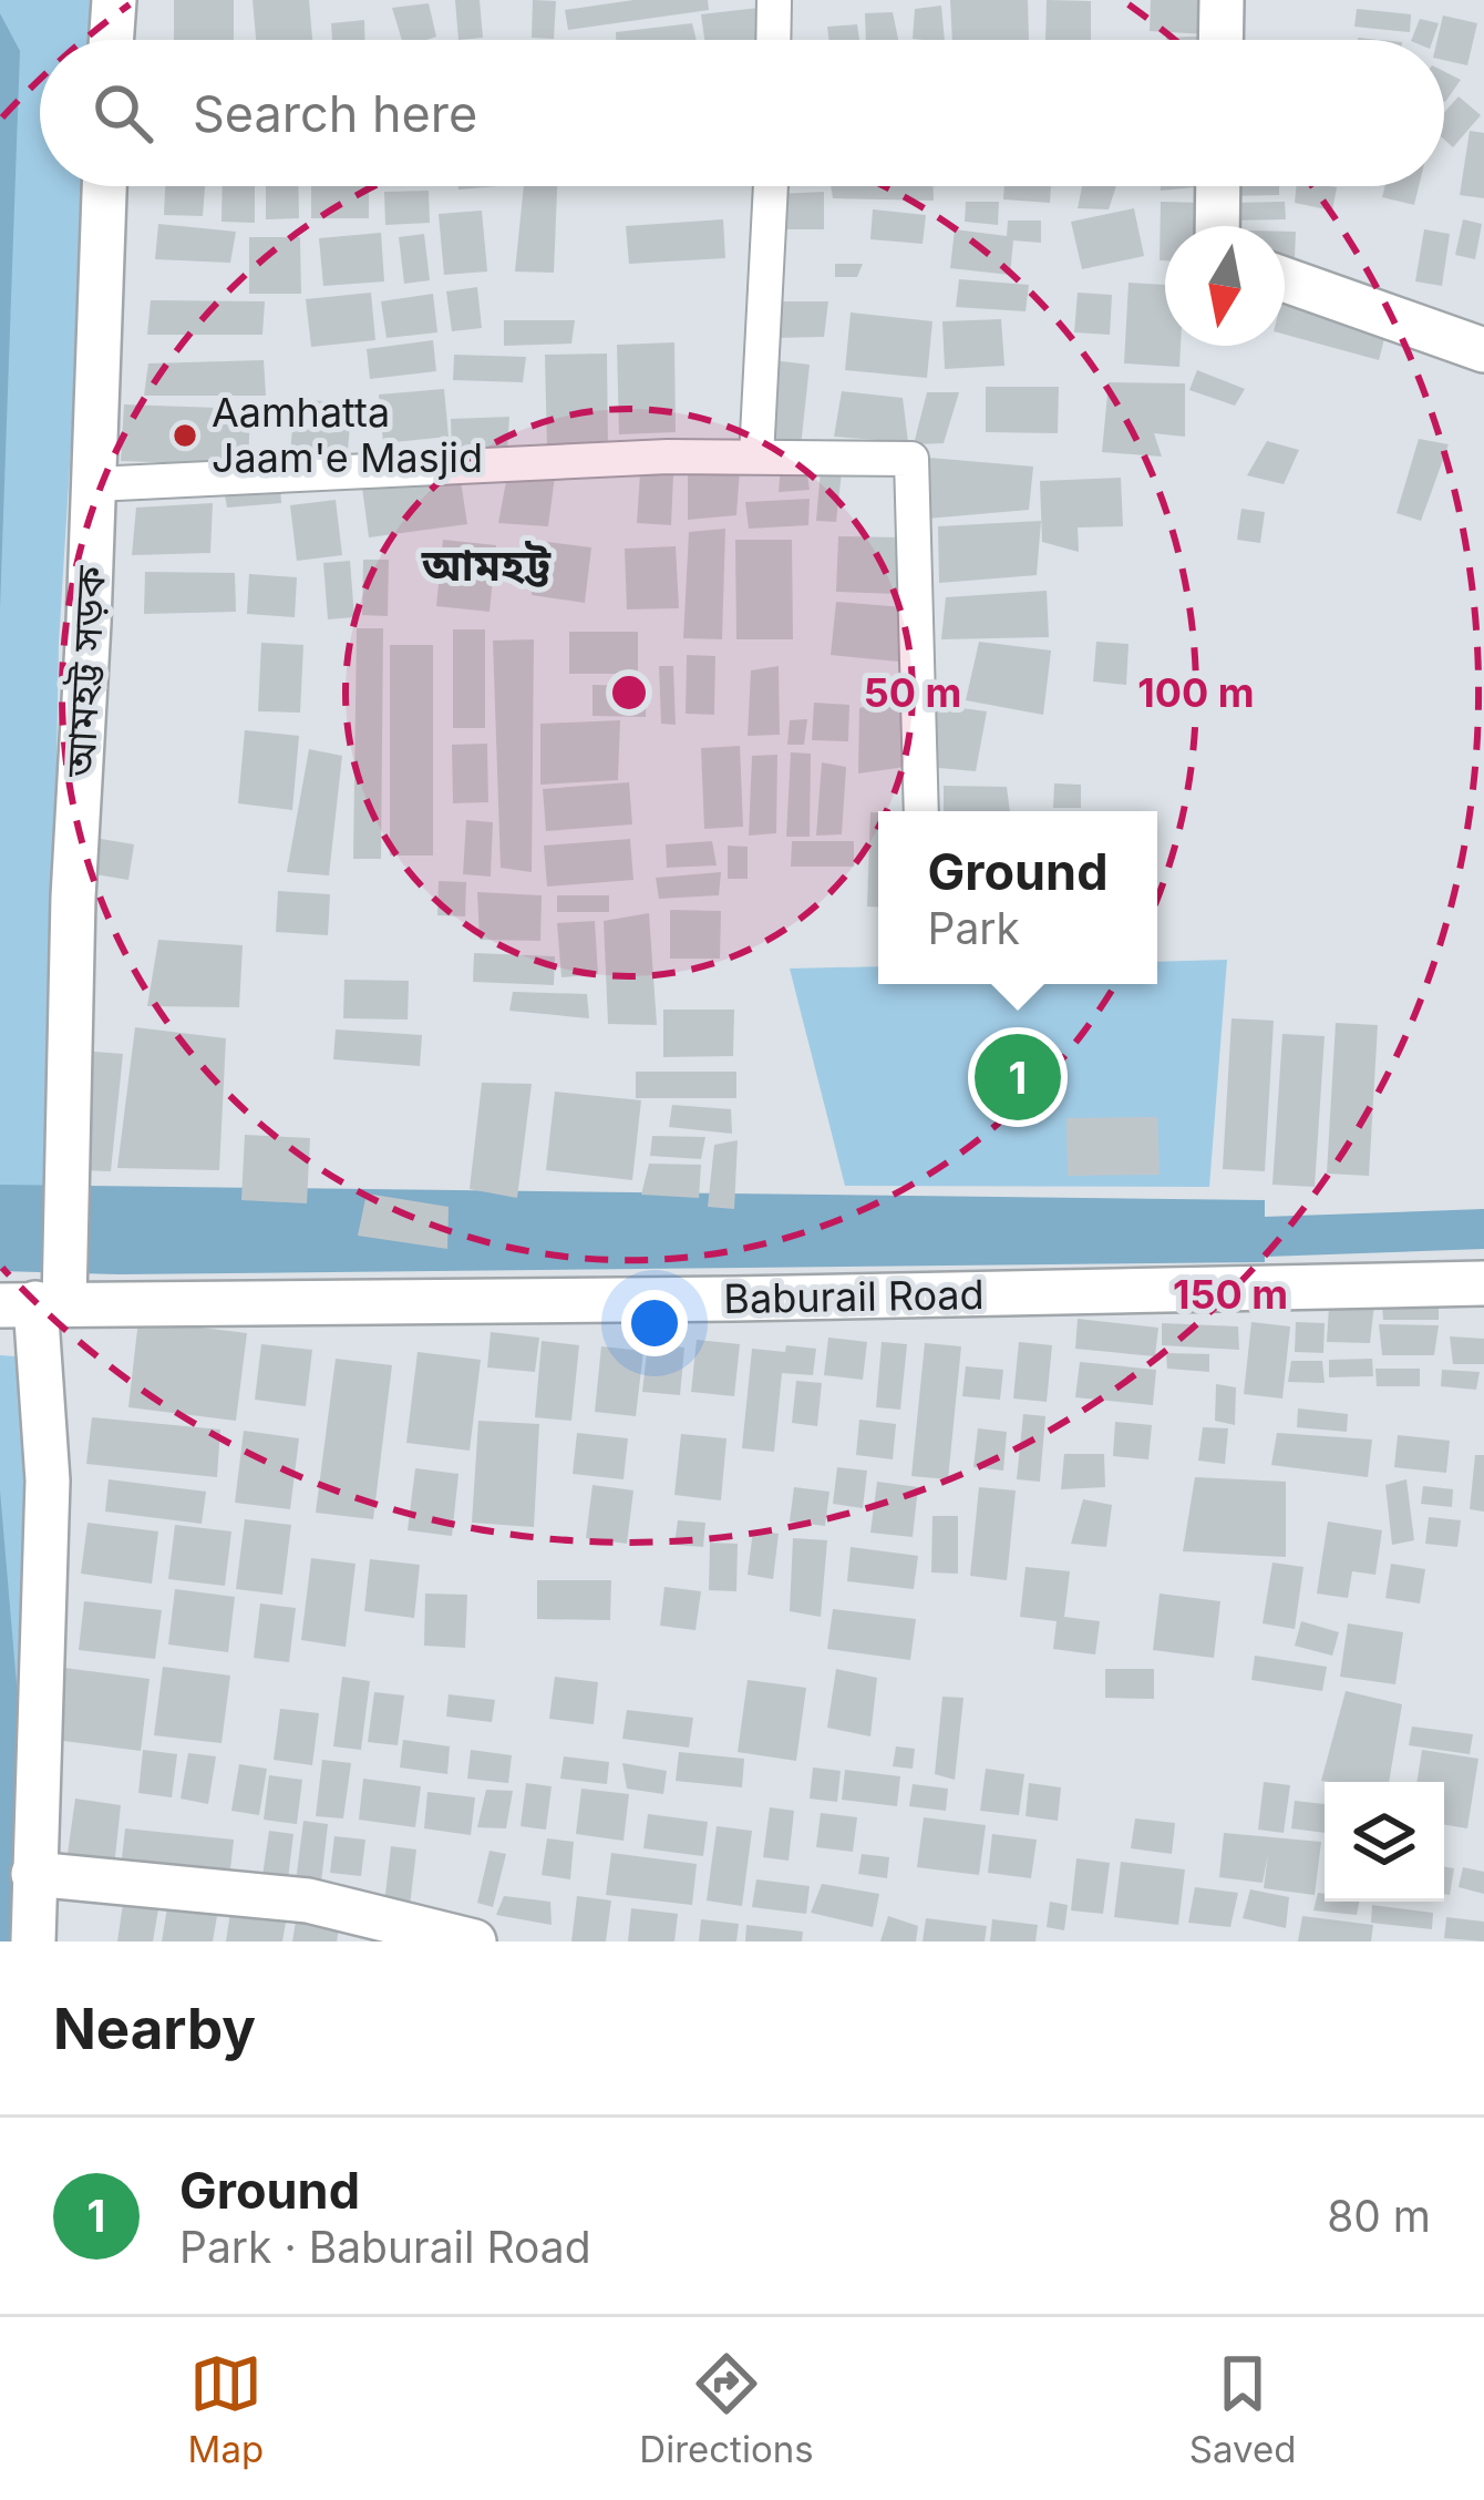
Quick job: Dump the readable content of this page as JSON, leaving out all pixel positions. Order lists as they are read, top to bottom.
{
  "streets": {
    "street": ["আমহট্ট সড়ক", "Baburail Road"]
  },
  "crossings": [
    ["আমহট্ট সড়ক", "Baburail Road"]
  ],
  "districts": ["আমহট্ট"],
  "places": ["Aamhatta Jaam'e Masjid"],
  "north": "bottom",
  "page": {
    "search": "Search here",
    "popup": ["Ground", "Park"],
    "pins": "1",
    "heading": "Nearby",
    "list": [
      {
        "mark": "1",
        "name": "Ground",
        "note": "Park · Baburail Road",
        "value": "80 m"
      }
    ],
    "nav": ["Map", "Directions", "Saved"]
  },
  "rings": ["50 m", "100 m", "150 m"]
}
